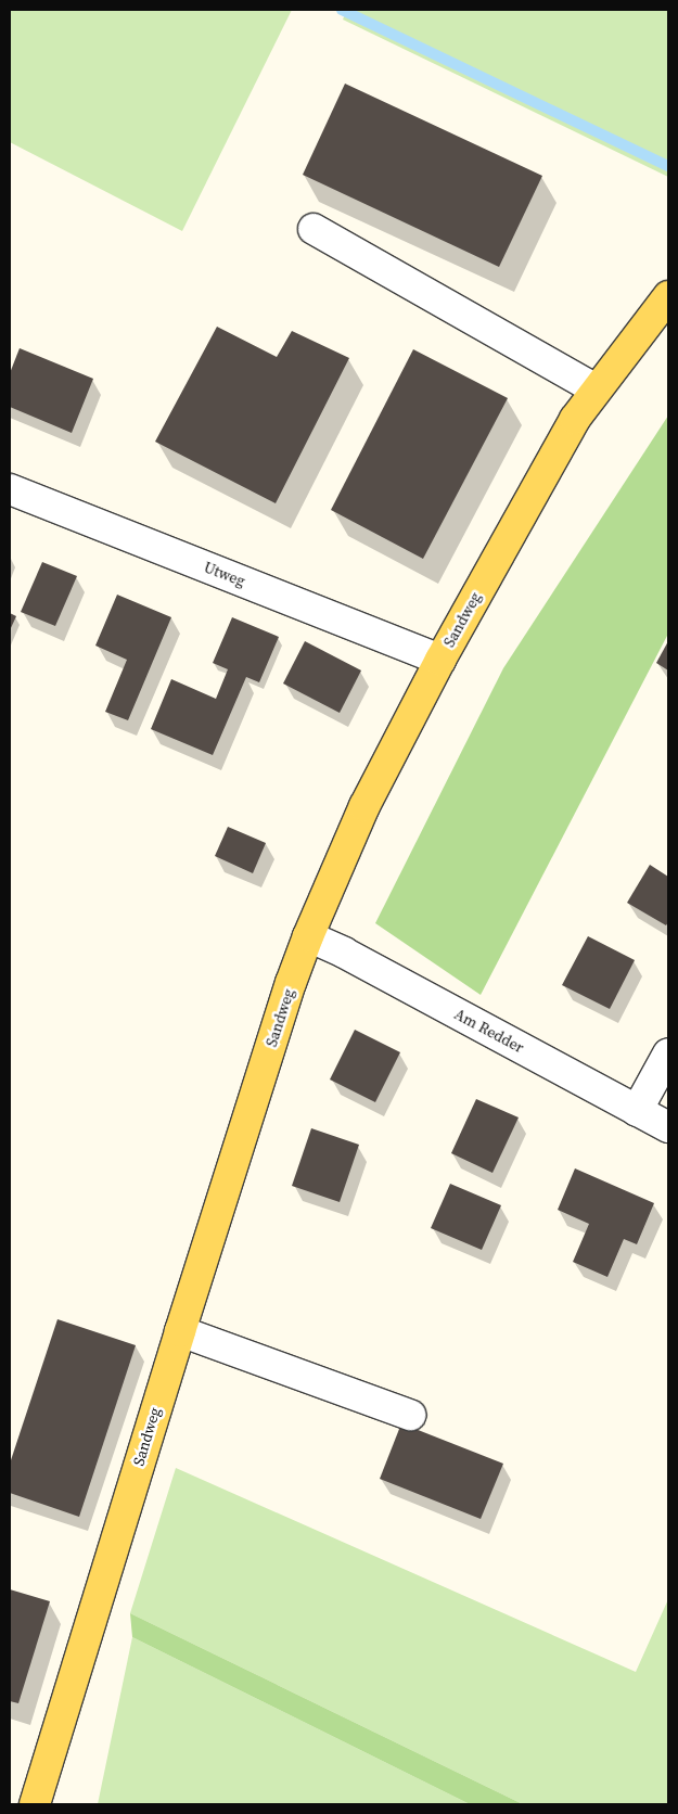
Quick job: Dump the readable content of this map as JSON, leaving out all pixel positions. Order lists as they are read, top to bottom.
{
  "streets": {
    "main road": ["Sandweg"],
    "street": ["Utweg", "Am Redder"]
  },
  "crossings": [
    ["Utweg", "Sandweg"],
    ["Sandweg", "Am Redder"]
  ]
}
